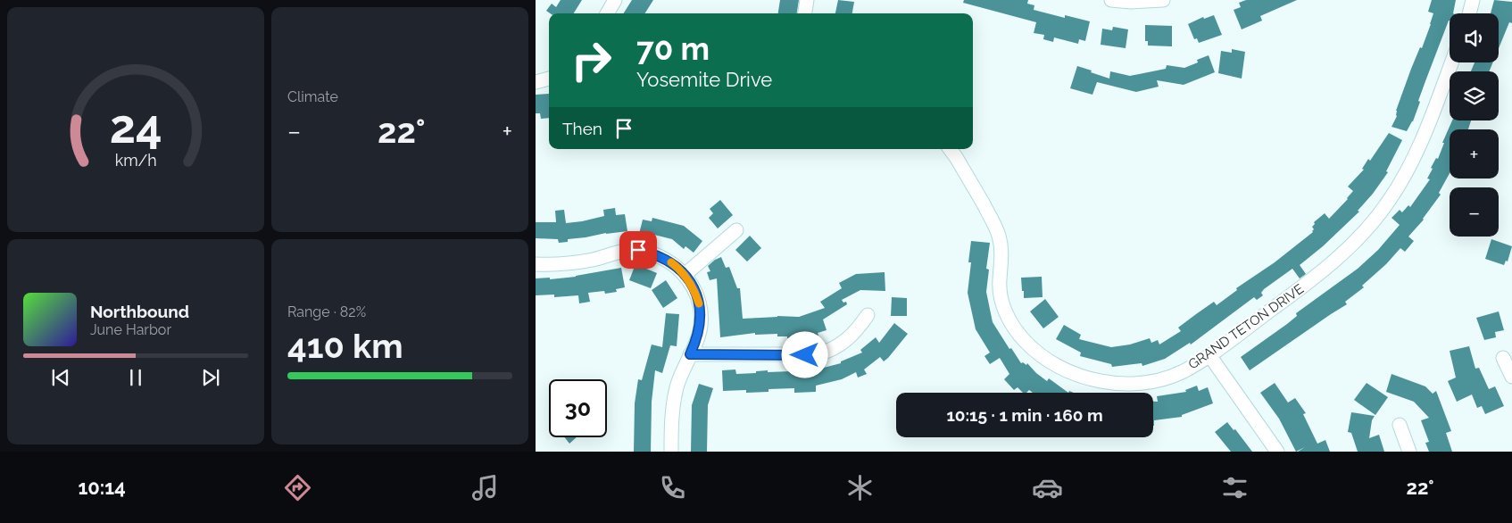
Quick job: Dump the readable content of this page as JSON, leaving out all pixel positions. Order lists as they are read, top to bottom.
{
  "streets": {
    "street": ["GRAND TETON DRIVE"]
  },
  "page": {
    "tile": [
      "Climate",
      ["Range · 82%", "410 km"]
    ],
    "map_buttons": ["+", "−"],
    "turn": ["70 m", "Yosemite Drive"],
    "then": "Then",
    "heat": ["−", "22°", "+"],
    "song": ["Northbound", "June Harbor"],
    "limit": "30",
    "trip": "10:15 · 1 min · 160 m",
    "tabs": ["10:14", "22°"],
    "gauge": ["24", "km/h"]
  }
}
